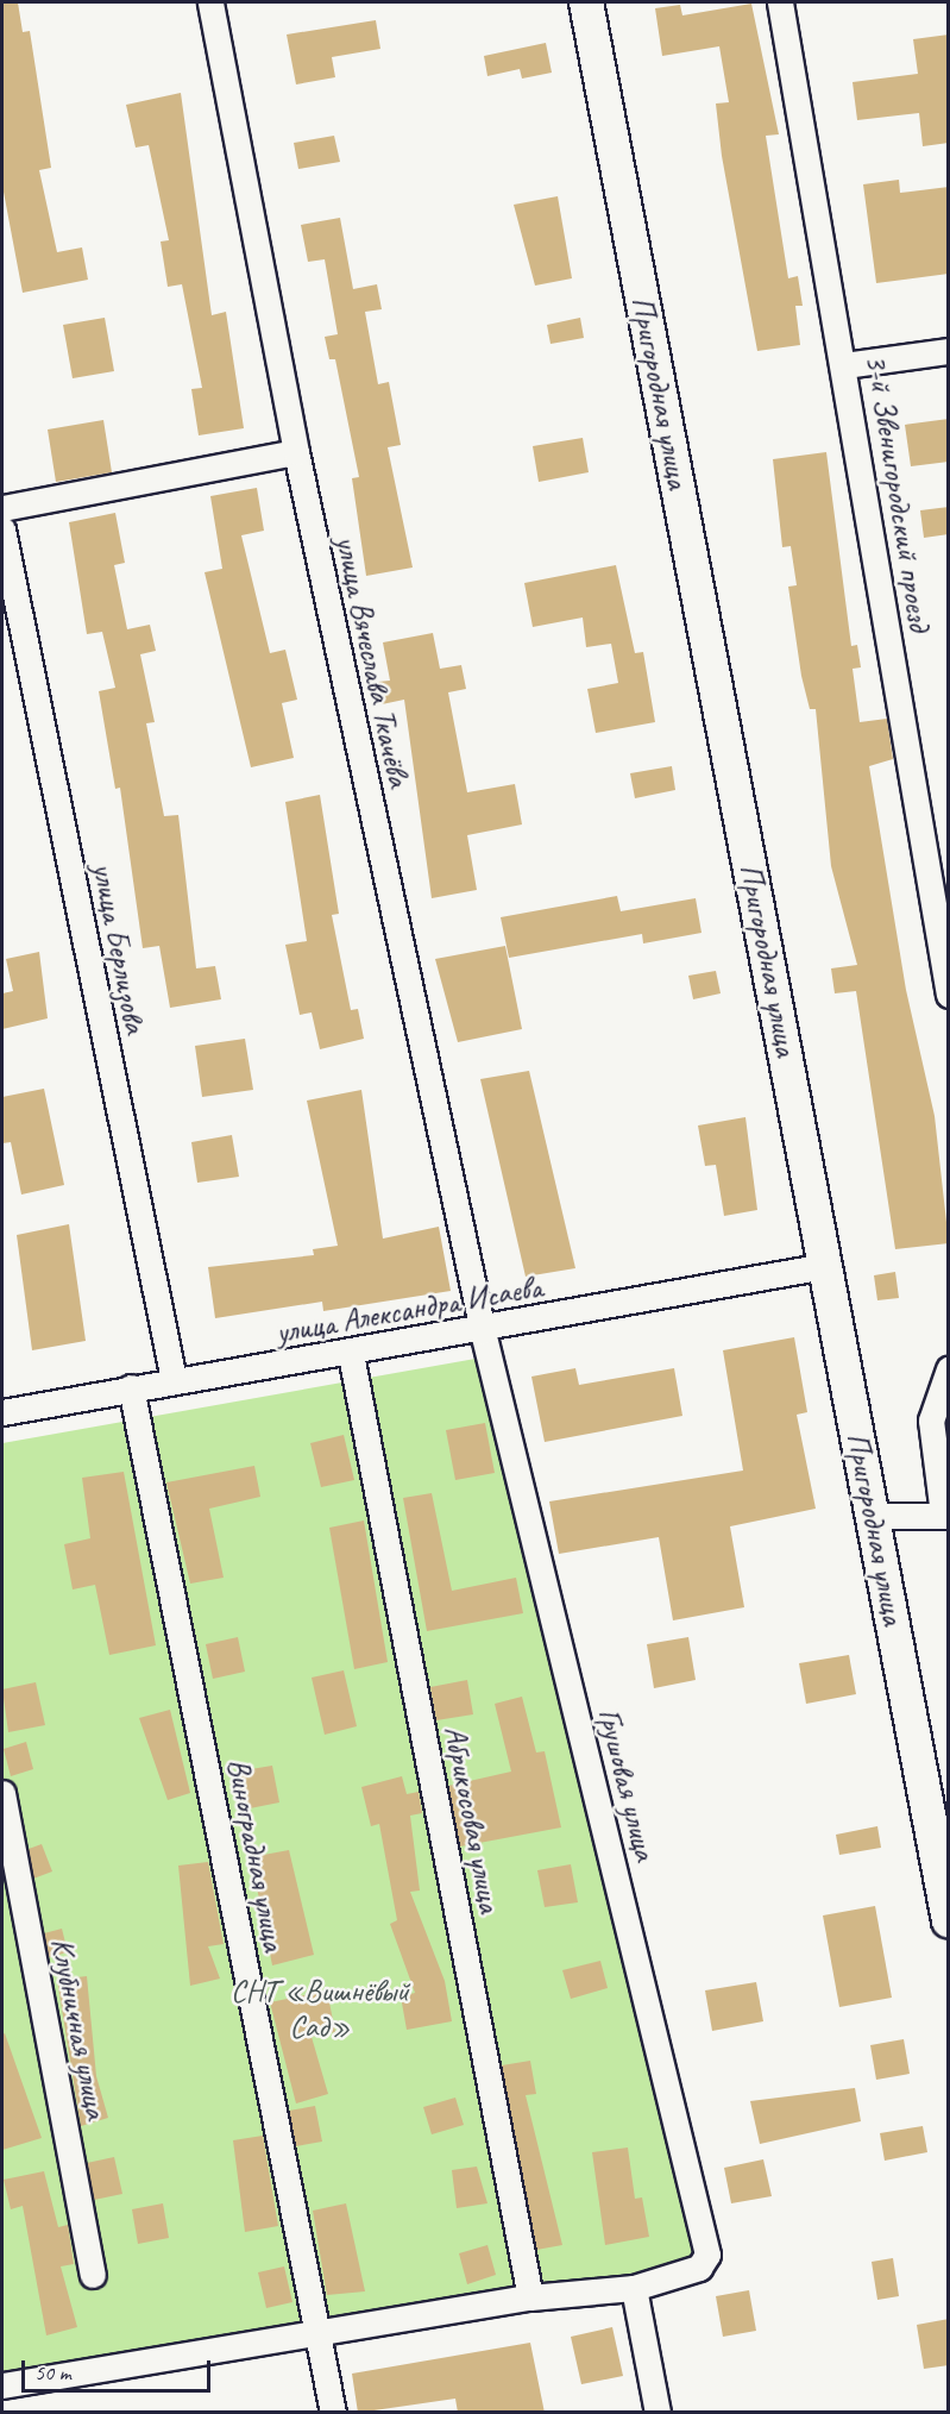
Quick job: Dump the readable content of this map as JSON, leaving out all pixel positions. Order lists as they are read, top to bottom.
{
  "streets": {
    "street": [
      "Пригородная улица",
      "3-й Звенигородский проезд",
      "улица Вячеслава Ткачёва",
      "улица Берлизова",
      "улица Александра Исаева",
      "Грушовая улица",
      "Абрикосовая улица",
      "Виноградная улица",
      "Клубничная улица"
    ]
  },
  "crossings": [
    ["Пригородная улица", "улица Александра Исаева"],
    ["улица Вячеслава Ткачёва", "улица Александра Исаева"],
    ["улица Вячеслава Ткачёва", "Грушовая улица"],
    ["улица Берлизова", "улица Александра Исаева"],
    ["улица Александра Исаева", "Грушовая улица"],
    ["улица Александра Исаева", "Абрикосовая улица"],
    ["улица Александра Исаева", "Виноградная улица"]
  ],
  "parks": ["СНТ «Вишнёвый Cад»"],
  "scale_bar": "50 m"
}
